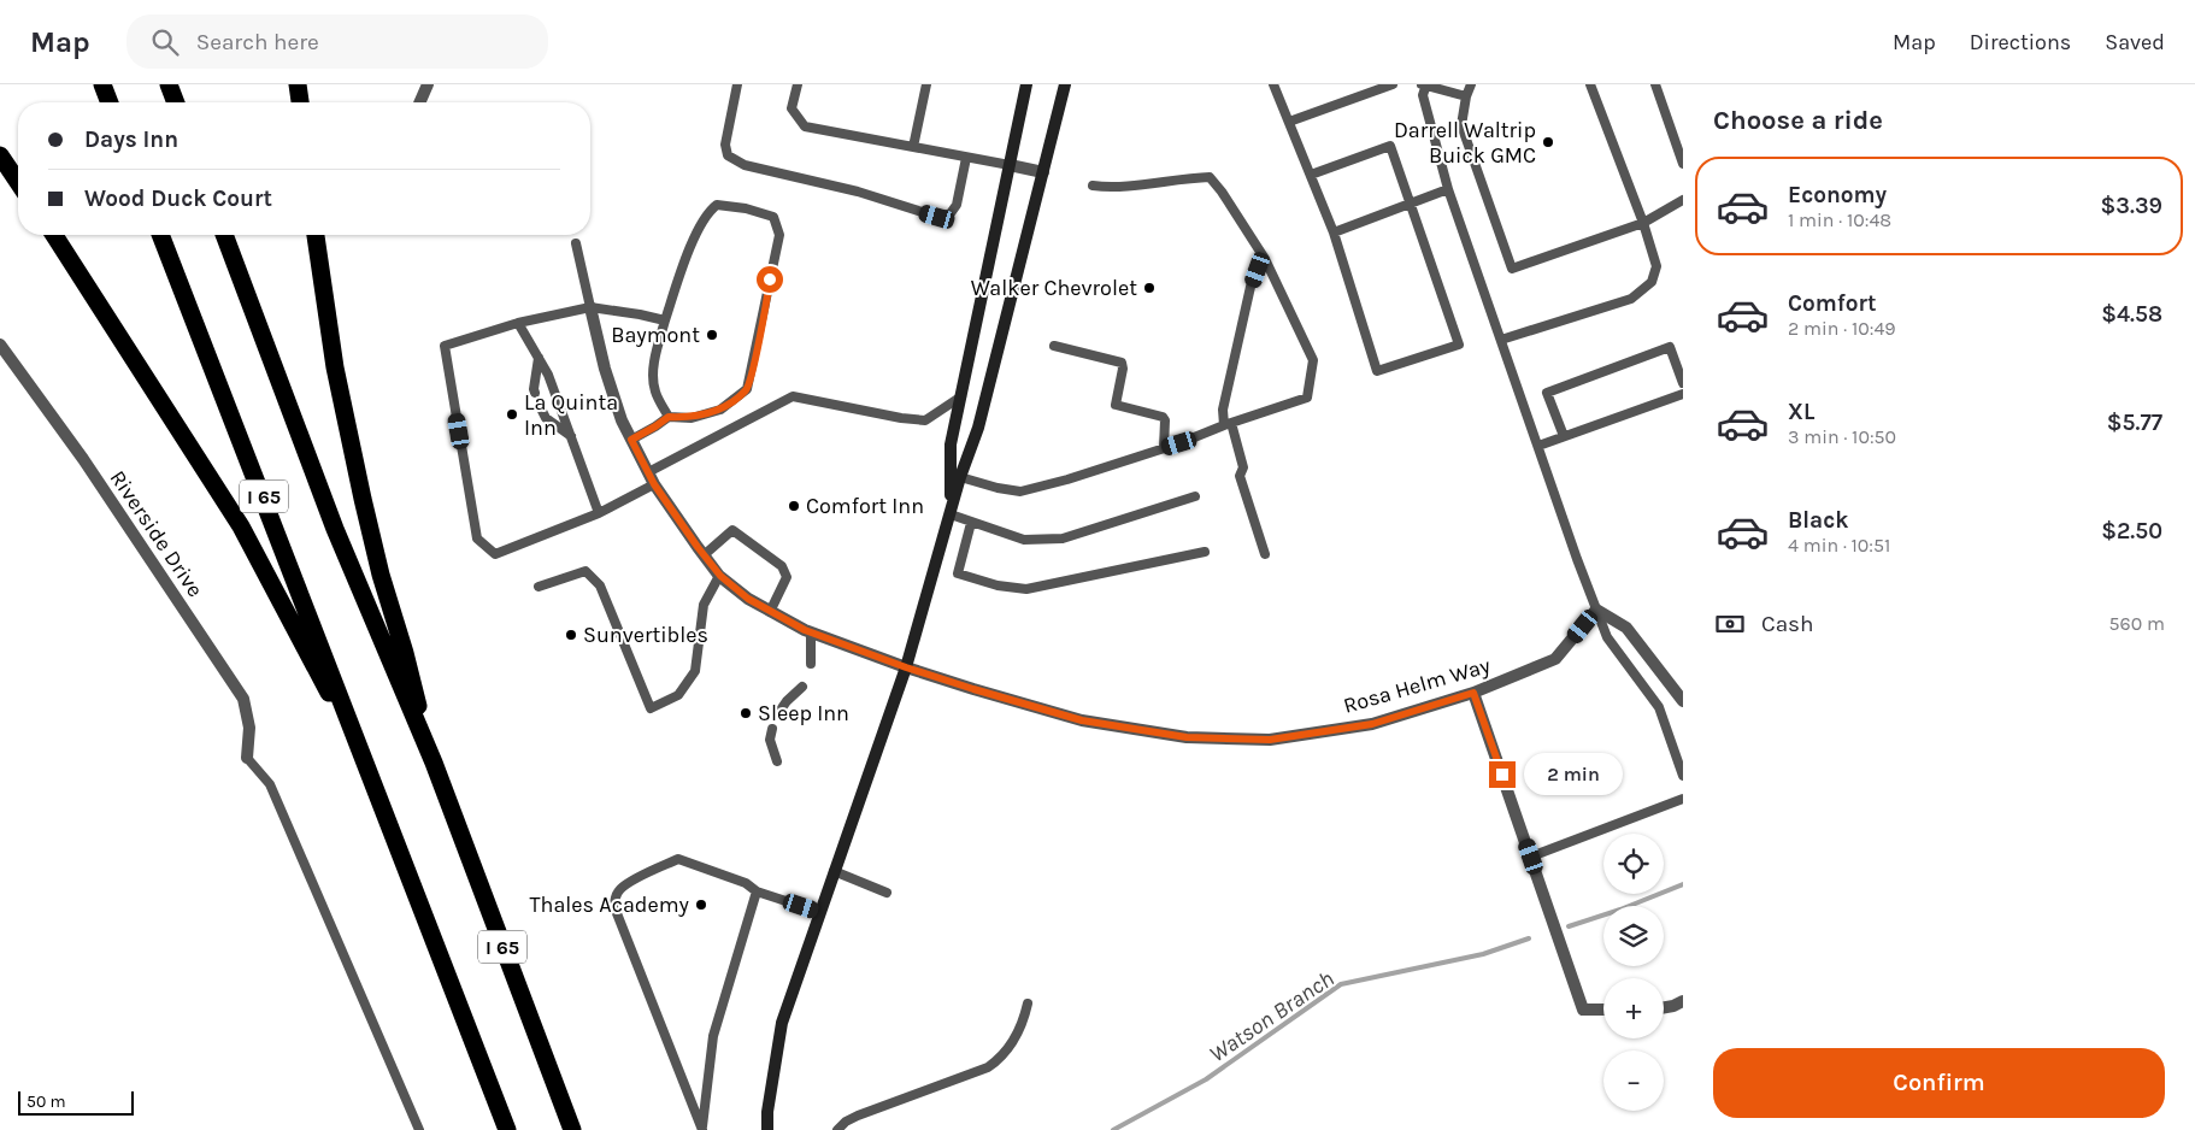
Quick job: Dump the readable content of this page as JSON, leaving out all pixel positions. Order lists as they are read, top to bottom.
{
  "streets": {
    "highway": ["I 65"],
    "street": ["Riverside Drive", "Rosa Helm Way"]
  },
  "water": ["Watson Branch"],
  "places": [
    "Darrell Waltrip Buick GMC",
    "Walker Chevrolet",
    "Baymont",
    "La Quinta Inn",
    "Comfort Inn",
    "Sunvertibles",
    "Sleep Inn",
    "Thales Academy"
  ],
  "scale_bar": "50 m",
  "page": {
    "header": "Map",
    "search": "Search here",
    "nav": ["Map", "Directions", "Saved"],
    "heading": "Choose a ride",
    "banner": ["Days Inn", "Wood Duck Court"],
    "list": [
      {
        "name": "Economy",
        "note": "1 min · 10:48",
        "value": "$3.39"
      },
      {
        "name": "Comfort",
        "note": "2 min · 10:49",
        "value": "$4.58"
      },
      {
        "name": "XL",
        "note": "3 min · 10:50",
        "value": "$5.77"
      },
      {
        "name": "Black",
        "note": "4 min · 10:51",
        "value": "$2.50"
      }
    ],
    "pay": ["Cash", "560 m"],
    "bubble": "2 min",
    "map_buttons": ["+", "−"],
    "buttons": "Confirm",
    "scale": "50 m"
  }
}
